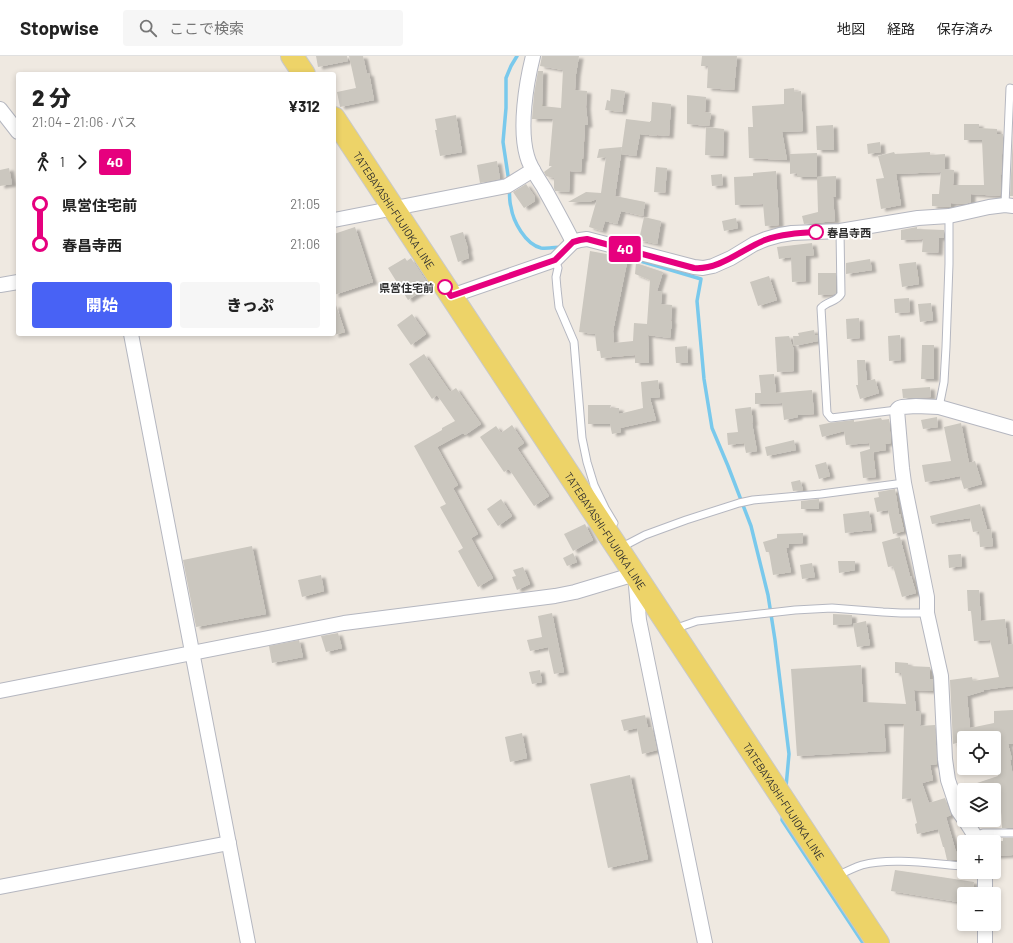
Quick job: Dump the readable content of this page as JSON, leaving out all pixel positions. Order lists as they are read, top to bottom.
{
  "streets": {
    "main road": ["TATEBAYASHI-FUJIOKA LINE"]
  },
  "places": ["春昌寺西", "県営住宅前"],
  "lines": ["bus line 40"],
  "page": {
    "header": "Stopwise",
    "search": "ここで検索",
    "nav": ["地図", "経路", "保存済み"],
    "on_map": "40",
    "heading": ["2 分", "21:04 – 21:06 · バス", "¥312"],
    "legs": ["1", "40"],
    "list": [
      {
        "name": "県営住宅前",
        "value": "21:05"
      },
      {
        "name": "春昌寺西",
        "value": "21:06"
      }
    ],
    "buttons": ["開始", "きっぷ"],
    "map_buttons": ["+", "−"]
  }
}
